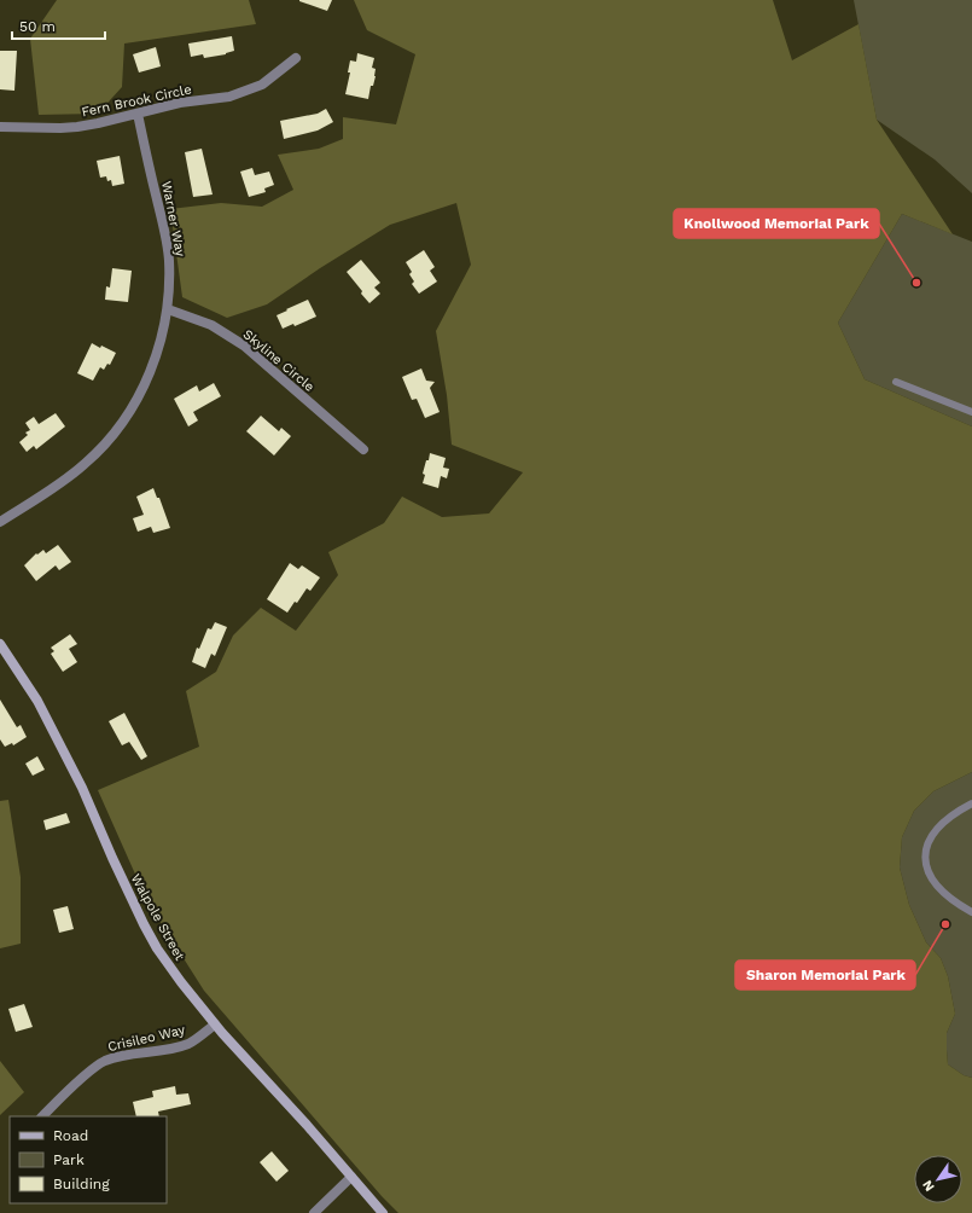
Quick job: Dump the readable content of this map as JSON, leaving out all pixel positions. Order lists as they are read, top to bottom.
{
  "streets": {
    "main road": ["Walpole Street"],
    "street": [
      "Fern Brook Circle",
      "Warner Way",
      "Skyline Circle",
      "Crisileo Way"
    ]
  },
  "crossings": [
    ["Fern Brook Circle", "Warner Way"],
    ["Warner Way", "Skyline Circle"],
    ["Walpole Street", "Crisileo Way"]
  ],
  "places": ["Knollwood Memorial Park", "Sharon Memorial Park"],
  "legend": ["Road", "Park", "Building"],
  "scale_bar": "50 m",
  "north": "bottom left"
}
